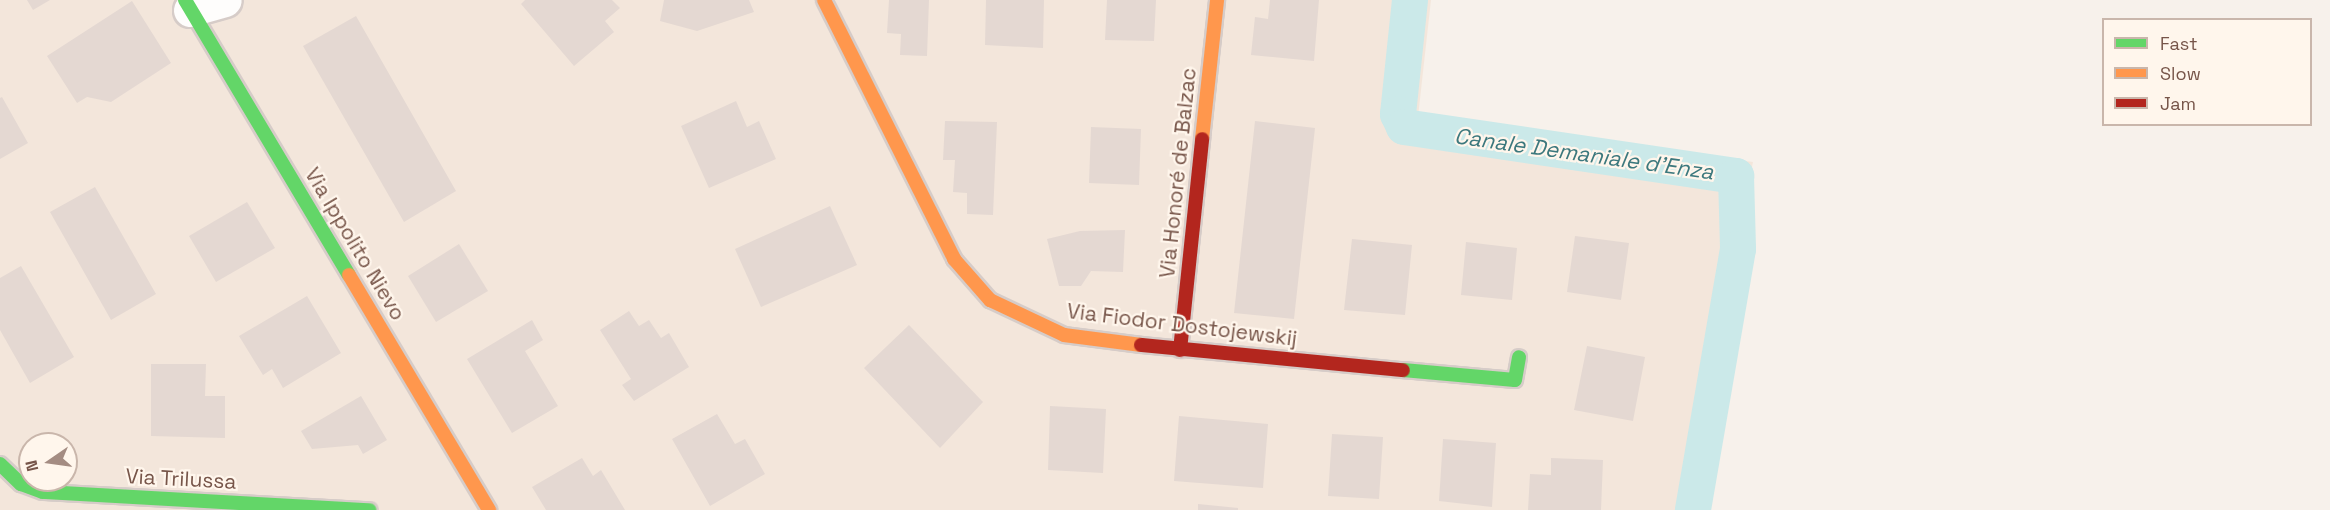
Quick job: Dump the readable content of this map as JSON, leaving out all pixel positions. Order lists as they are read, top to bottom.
{
  "streets": {
    "street": [
      "Via Honoré de Balzac",
      "Via Ippolito Nievo",
      "Via Fiodor Dostojewskij",
      "Via Trilussa"
    ]
  },
  "crossings": [
    ["Via Honoré de Balzac", "Via Fiodor Dostojewskij"]
  ],
  "water": ["Canale Demaniale d'Enza"],
  "legend": ["Fast", "Slow", "Jam"],
  "north": "left"
}
